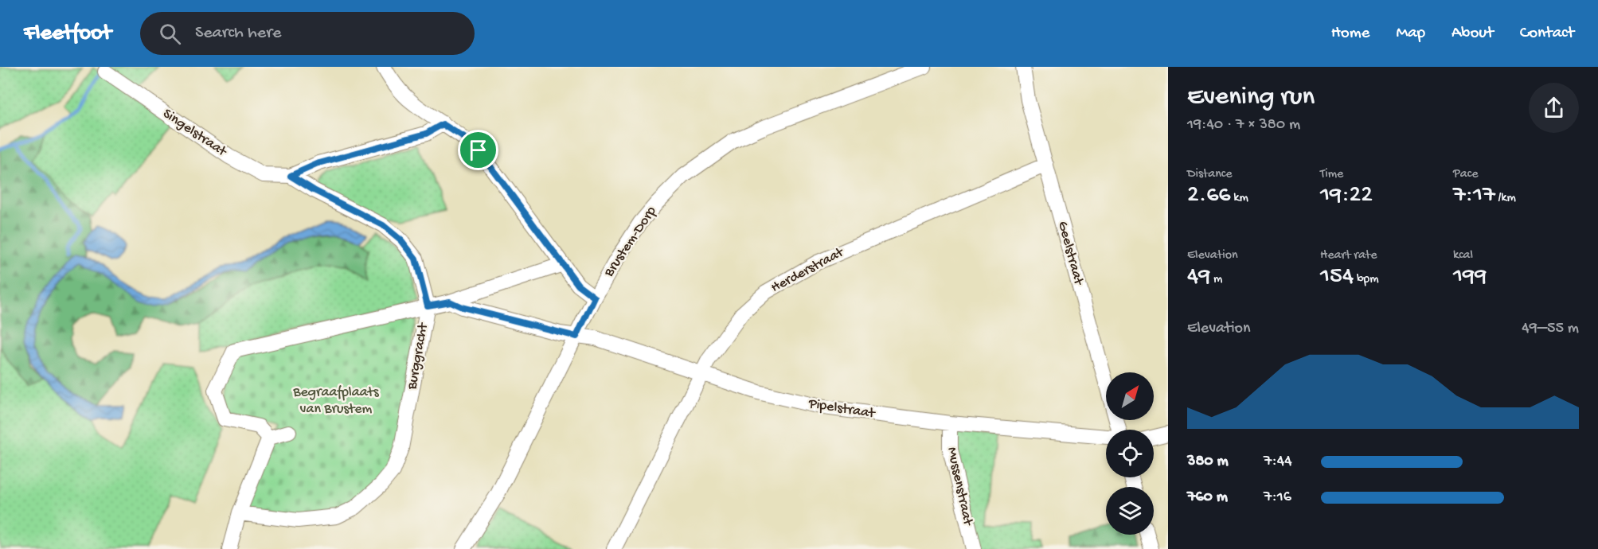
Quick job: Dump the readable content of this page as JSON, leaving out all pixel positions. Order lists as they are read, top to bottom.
{
  "streets": {
    "street": [
      "Singelstraat",
      "Brustem-Dorp",
      "Geelstraat",
      "Herderstraat",
      "Burggracht",
      "Pipelstraat",
      "Mussenstraat"
    ]
  },
  "crossings": [
    ["Brustem-Dorp", "Pipelstraat"],
    ["Geelstraat", "Herderstraat"],
    ["Herderstraat", "Pipelstraat"],
    ["Pipelstraat", "Mussenstraat"]
  ],
  "parks": ["Begraafplaats van Brustem"],
  "north": "top right",
  "page": {
    "header": "Fleetfoot",
    "search": "Search here",
    "nav": [
      "Home",
      "Map",
      "About",
      "Contact"
    ],
    "heading": ["Evening run", "19:40 · 7 × 380 m"],
    "stats": [
      ["Distance", "2.66 km"],
      ["Time", "19:22"],
      ["Pace", "7:17 /km"],
      ["Elevation", "49 m"],
      ["Heart rate", "154 bpm"],
      ["kcal", "199"]
    ],
    "chart": ["Elevation", "49–55 m"],
    "list": [
      {
        "name": "380 m",
        "note": "7:44"
      },
      {
        "name": "760 m",
        "note": "7:16"
      }
    ]
  }
}
